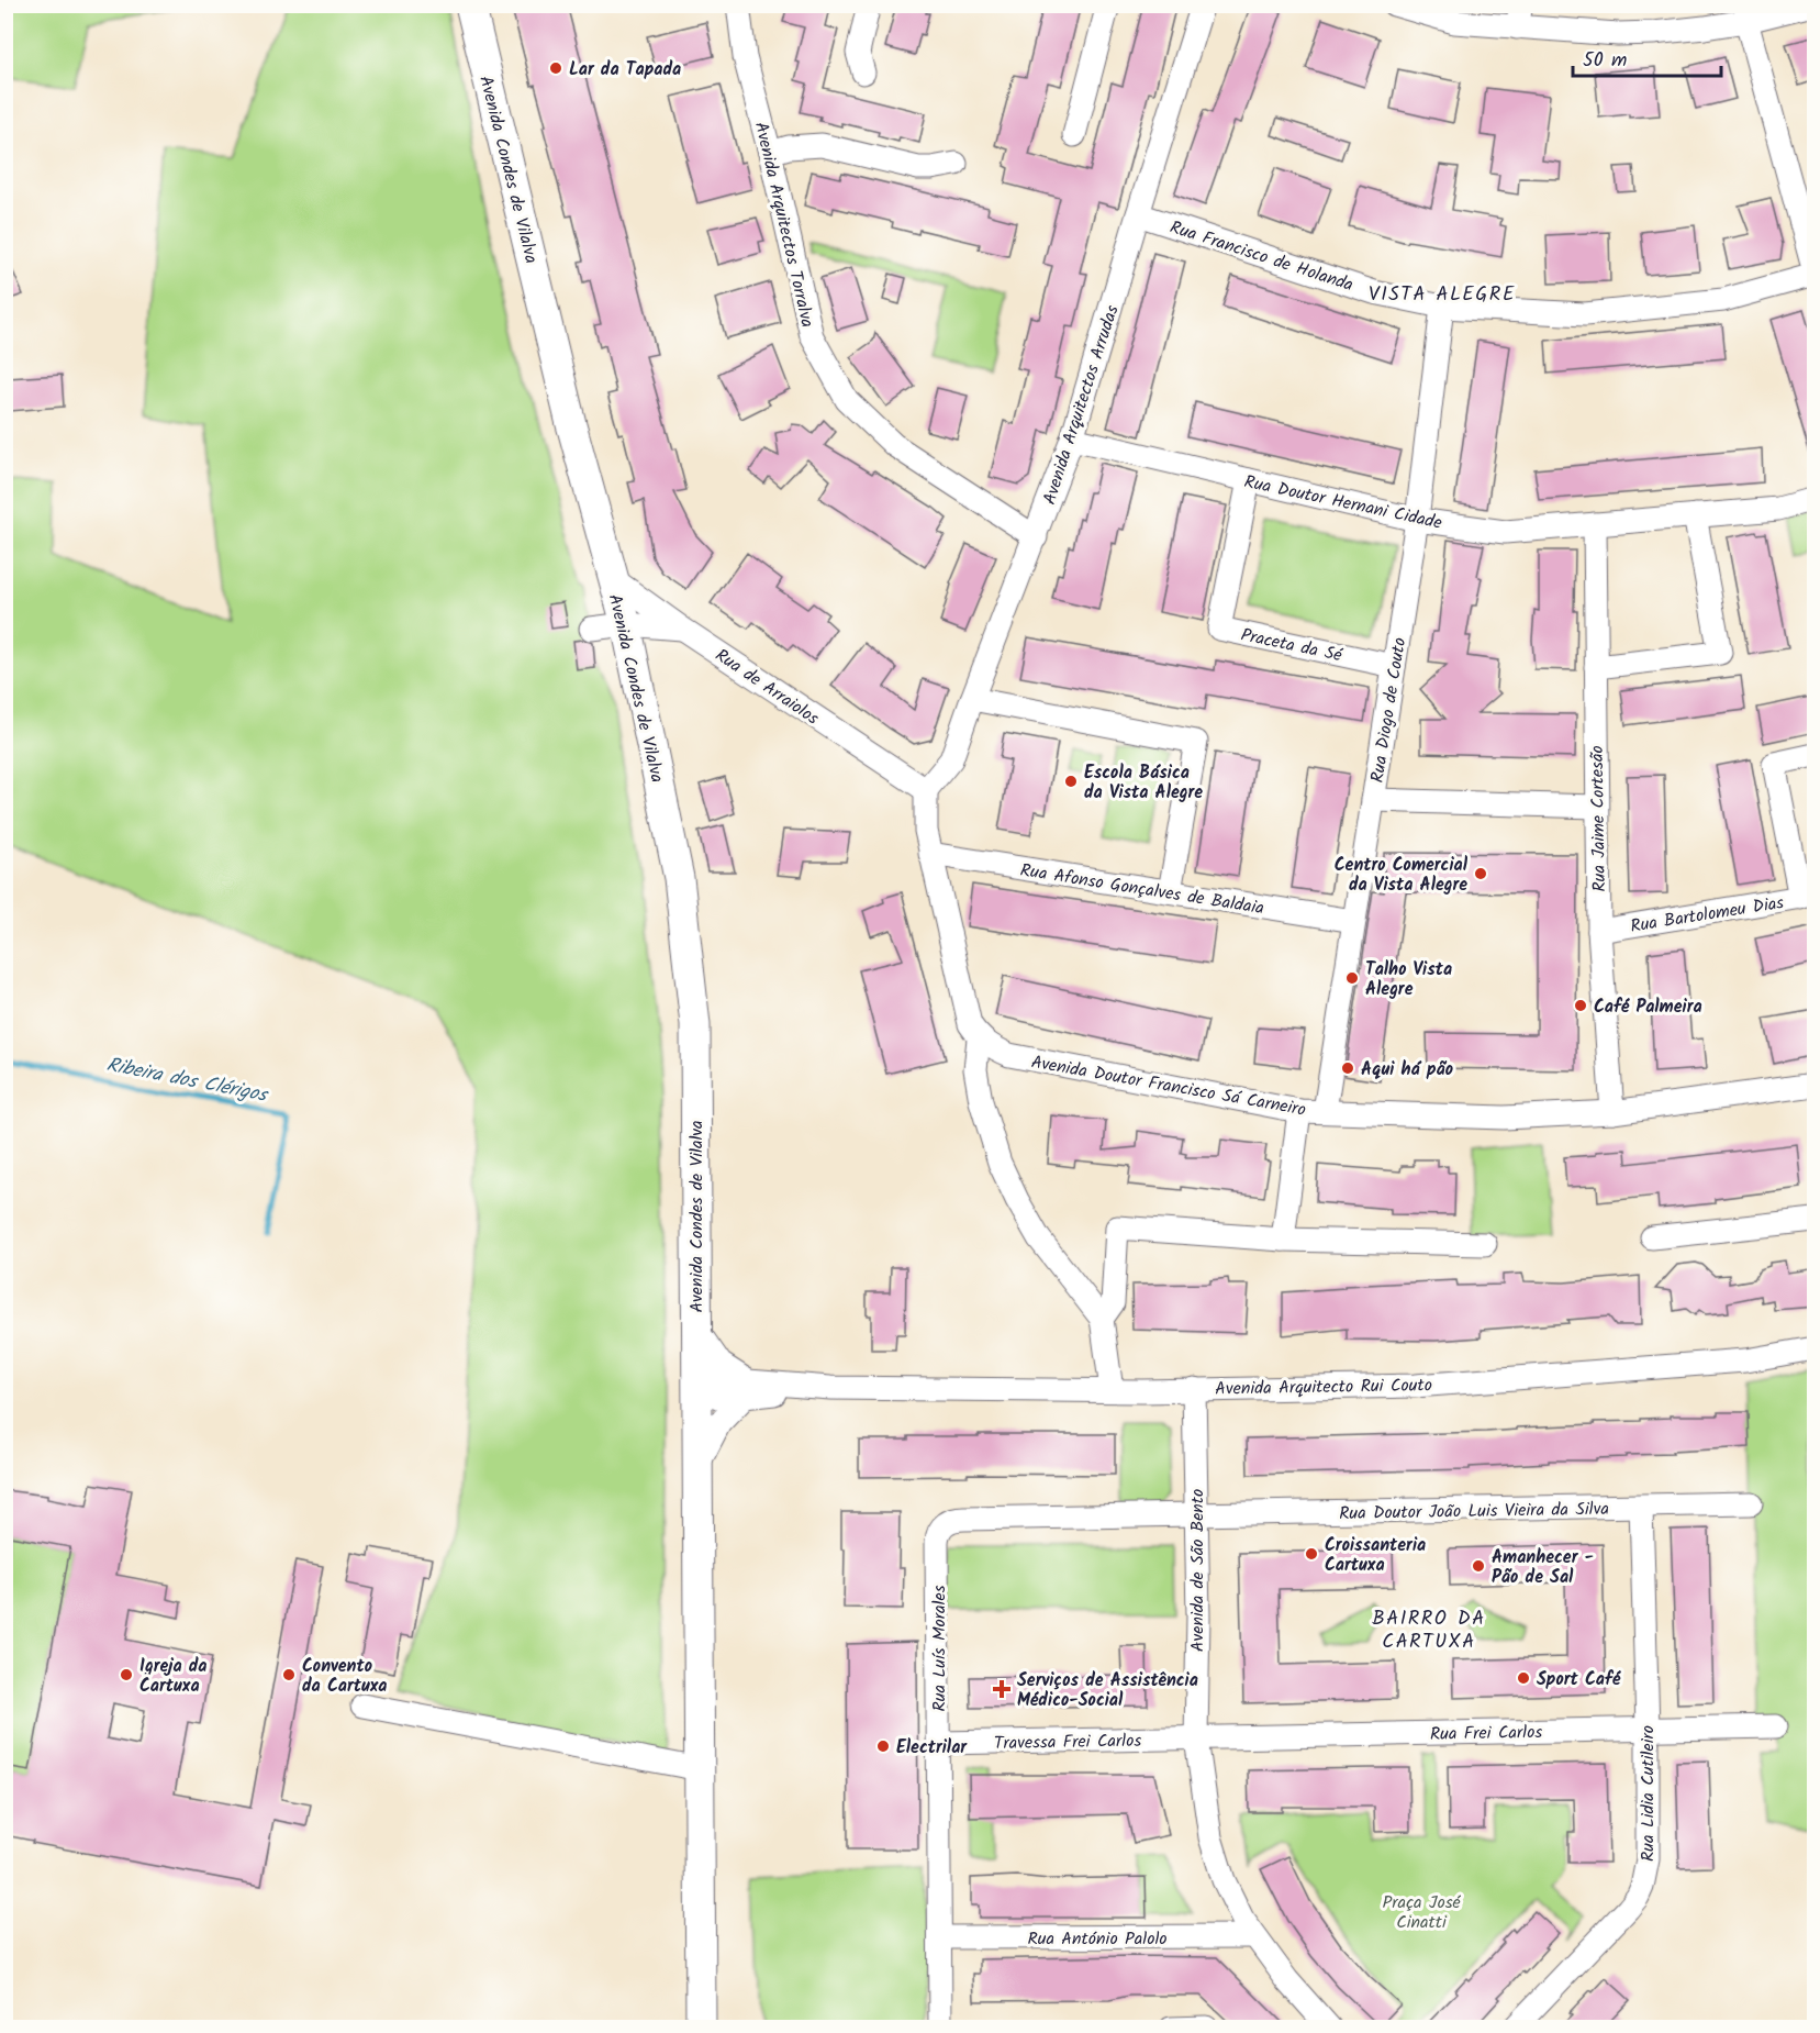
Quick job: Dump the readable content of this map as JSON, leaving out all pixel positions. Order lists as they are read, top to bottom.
{
  "streets": {
    "main road": ["Avenida Condes de Vilalva"],
    "street": [
      "Avenida Arquitectos Torralva",
      "Rua Francisco de Holanda",
      "Avenida Arquitectos Arrudas",
      "Rua Doutor Hernani Cidade",
      "Praceta da Sé",
      "Rua de Arraiolos",
      "Rua Diogo de Couto",
      "Rua Jaime Cortesão",
      "Rua Afonso Gonçalves de Baldaia",
      "Rua Bartolomeu Dias",
      "Avenida Doutor Francisco Sá Carneiro",
      "Avenida Arquitecto Rui Couto",
      "Rua Doutor João Luis Vieira da Silva",
      "Avenida de São Bento",
      "Rua Luís Morales",
      "Rua Frei Carlos",
      "Travessa Frei Carlos",
      "Rua Lidia Cutileiro",
      "Rua António Palolo"
    ]
  },
  "crossings": [
    ["Avenida Condes de Vilalva", "Rua de Arraiolos"],
    ["Avenida Condes de Vilalva", "Avenida Arquitecto Rui Couto"],
    ["Avenida Arquitectos Torralva", "Avenida Arquitectos Arrudas"],
    ["Rua Francisco de Holanda", "Avenida Arquitectos Arrudas"],
    ["Rua Francisco de Holanda", "Rua Diogo de Couto"],
    ["Avenida Arquitectos Arrudas", "Rua Doutor Hernani Cidade"],
    ["Avenida Arquitectos Arrudas", "Rua de Arraiolos"],
    ["Rua Doutor Hernani Cidade", "Praceta da Sé"],
    ["Rua Doutor Hernani Cidade", "Rua Diogo de Couto"],
    ["Rua Doutor Hernani Cidade", "Rua Jaime Cortesão"],
    ["Praceta da Sé", "Rua Diogo de Couto"],
    ["Rua Diogo de Couto", "Rua Afonso Gonçalves de Baldaia"],
    ["Rua Diogo de Couto", "Avenida Doutor Francisco Sá Carneiro"],
    ["Rua Jaime Cortesão", "Rua Bartolomeu Dias"],
    ["Rua Jaime Cortesão", "Avenida Doutor Francisco Sá Carneiro"],
    ["Avenida Arquitecto Rui Couto", "Avenida de São Bento"],
    ["Rua Doutor João Luis Vieira da Silva", "Avenida de São Bento"],
    ["Rua Doutor João Luis Vieira da Silva", "Rua Luís Morales"],
    ["Rua Doutor João Luis Vieira da Silva", "Rua Lidia Cutileiro"],
    ["Avenida de São Bento", "Rua Luís Morales"],
    ["Avenida de São Bento", "Rua Frei Carlos"],
    ["Avenida de São Bento", "Travessa Frei Carlos"],
    ["Avenida de São Bento", "Rua António Palolo"],
    ["Rua Luís Morales", "Travessa Frei Carlos"],
    ["Rua Luís Morales", "Rua António Palolo"],
    ["Rua Frei Carlos", "Travessa Frei Carlos"],
    ["Rua Frei Carlos", "Rua Lidia Cutileiro"]
  ],
  "districts": ["VISTA ALEGRE", "BAIRRO DA CARTUXA"],
  "water": ["Ribeira dos Clérigos"],
  "parks": ["Praça José Cinatti"],
  "places": {
    "other": [
      "Lar da Tapada",
      "Escola Básica da Vista Alegre",
      "Centro Comercial da Vista Alegre",
      "Talho Vista Alegre",
      "Café Palmeira",
      "Aqui há pão",
      "Croissanteria Cartuxa",
      "Amanhecer - Pão de Sal",
      "Igreja da Cartuxa",
      "Convento da Cartuxa",
      "Sport Café",
      "Electrilar"
    ],
    "health": ["Serviços de Assistência Médico-Social"]
  },
  "scale_bar": "50 m"
}
